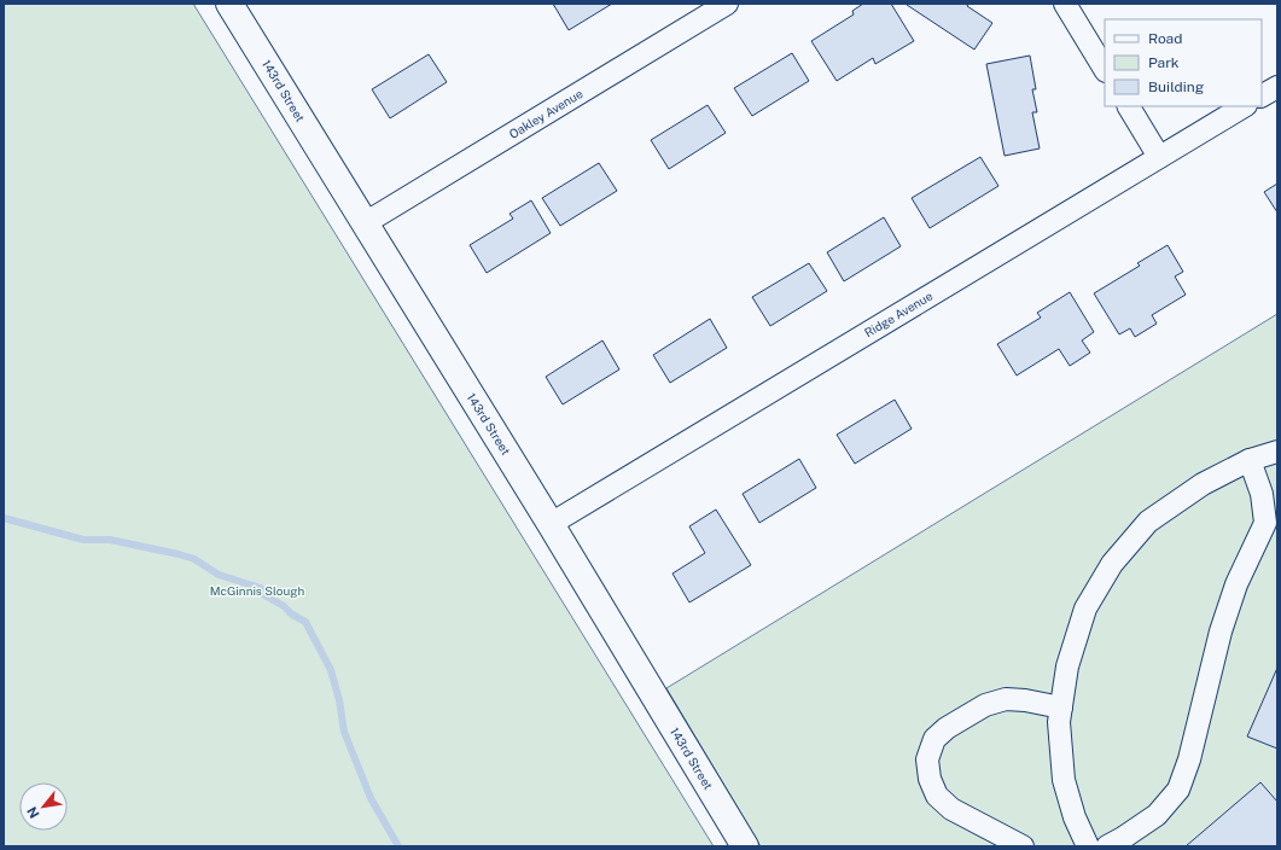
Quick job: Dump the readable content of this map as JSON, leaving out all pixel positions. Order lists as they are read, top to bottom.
{
  "streets": {
    "main road": ["143rd Street"],
    "street": ["Oakley Avenue", "Ridge Avenue"]
  },
  "crossings": [
    ["143rd Street", "Oakley Avenue"],
    ["143rd Street", "Ridge Avenue"]
  ],
  "parks": ["McGinnis Slough"],
  "legend": ["Road", "Park", "Building"],
  "north": "bottom left"
}
